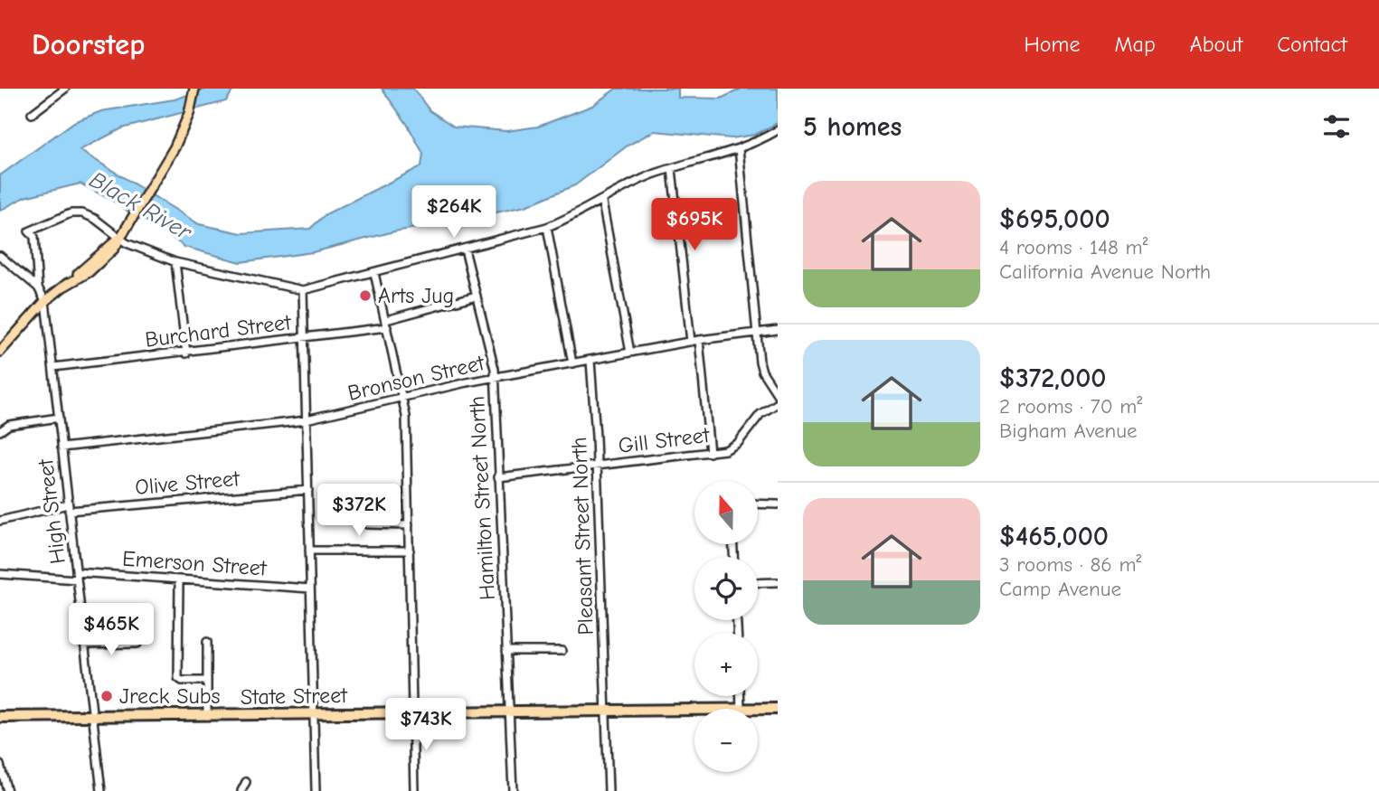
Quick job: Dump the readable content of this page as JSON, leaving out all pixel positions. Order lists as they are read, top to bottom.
{
  "streets": {
    "highway": ["State Street"],
    "street": [
      "Burchard Street",
      "Bronson Street",
      "Gill Street",
      "Olive Street",
      "Hamilton Street North",
      "High Street",
      "Pleasant Street North",
      "Emerson Street"
    ]
  },
  "crossings": [
    ["Burchard Street", "Hamilton Street North"],
    ["Burchard Street", "High Street"],
    ["Bronson Street", "Hamilton Street North"],
    ["Bronson Street", "High Street"],
    ["Bronson Street", "Pleasant Street North"],
    ["Gill Street", "Hamilton Street North"],
    ["Gill Street", "Pleasant Street North"],
    ["Olive Street", "High Street"],
    ["Hamilton Street North", "State Street"],
    ["High Street", "Emerson Street"],
    ["High Street", "State Street"],
    ["Pleasant Street North", "State Street"]
  ],
  "water": ["Black River"],
  "places": ["Arts Jug", "Jreck Subs"],
  "north": "top",
  "page": {
    "header": "Doorstep",
    "nav": [
      "Home",
      "Map",
      "About",
      "Contact"
    ],
    "heading": "5 homes",
    "list": [
      {
        "name": "$695,000",
        "note": "4 rooms · 148 m² · California Avenue North"
      },
      {
        "name": "$372,000",
        "note": "2 rooms · 70 m² · Bigham Avenue"
      },
      {
        "name": "$465,000",
        "note": "3 rooms · 86 m² · Camp Avenue"
      }
    ],
    "price": [
      "$264K",
      "$695K",
      "$372K",
      "$465K",
      "$743K"
    ],
    "map_buttons": ["+", "−"]
  }
}
